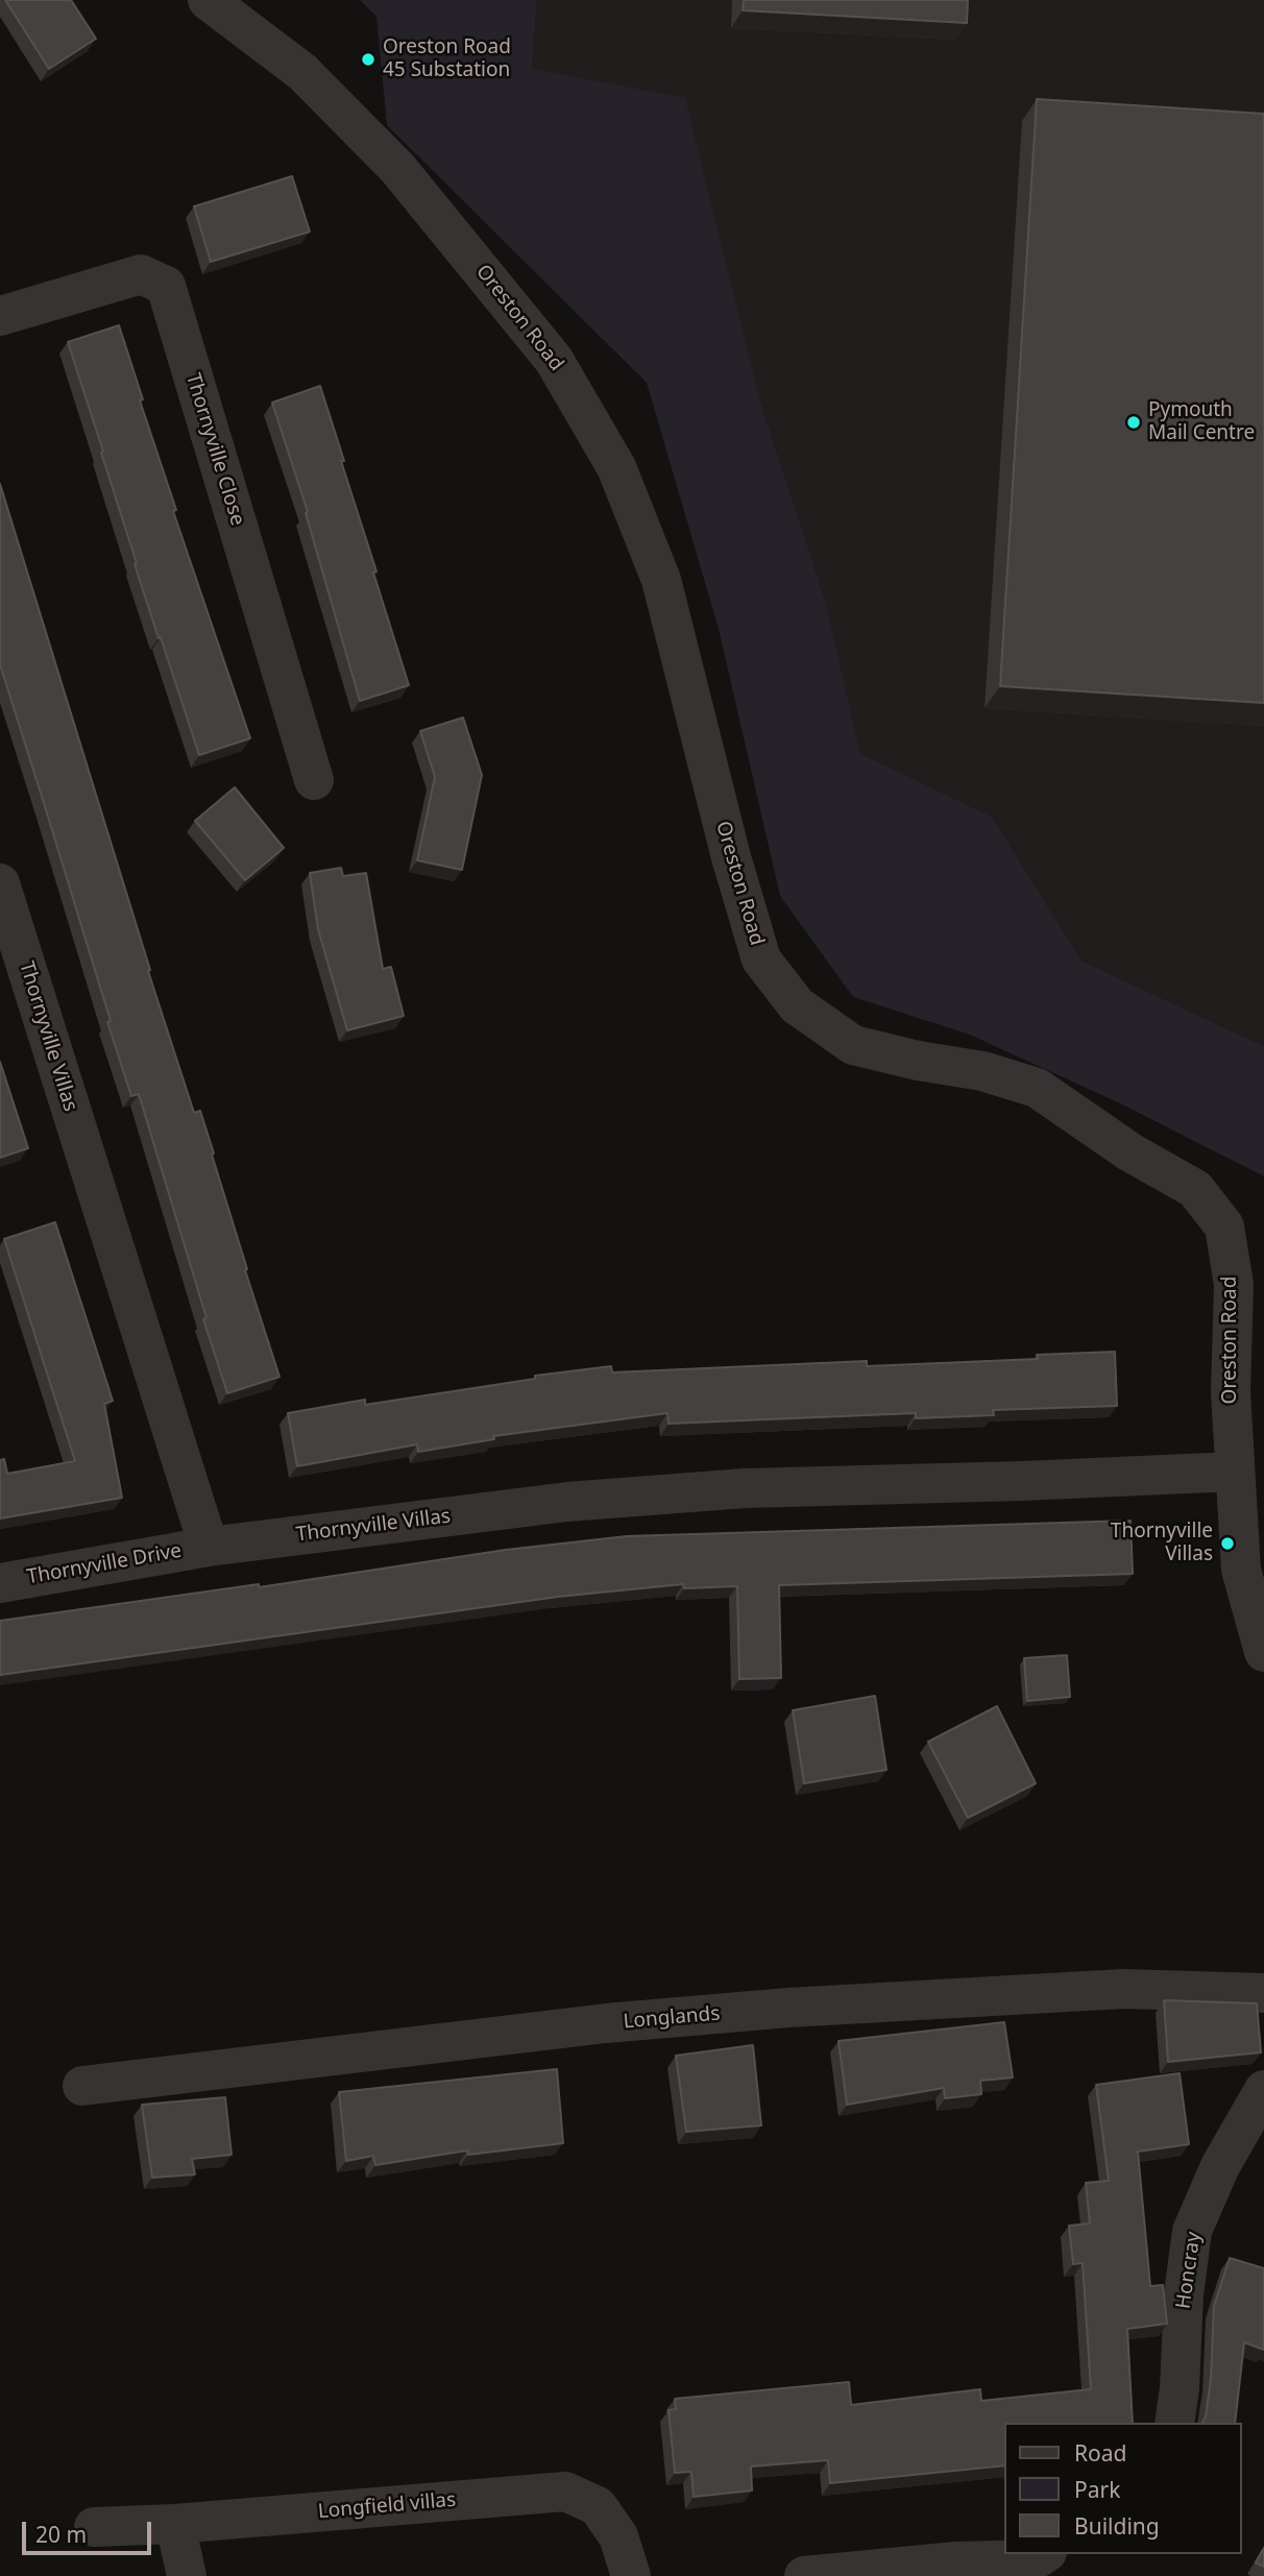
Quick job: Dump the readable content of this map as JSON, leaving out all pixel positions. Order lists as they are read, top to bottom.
{
  "streets": {
    "street": [
      "Oreston Road",
      "Thornyville Close",
      "Thornyville Villas",
      "Thornyville Drive",
      "Longlands",
      "Honcray",
      "Longfield villas"
    ]
  },
  "crossings": [
    ["Oreston Road", "Thornyville Villas"],
    ["Thornyville Villas", "Thornyville Drive"]
  ],
  "places": ["Oreston Road 45 Substation", "Pymouth Mail Centre", "Thornyville Villas"],
  "legend": ["Road", "Park", "Building"],
  "scale_bar": "20 m"
}
